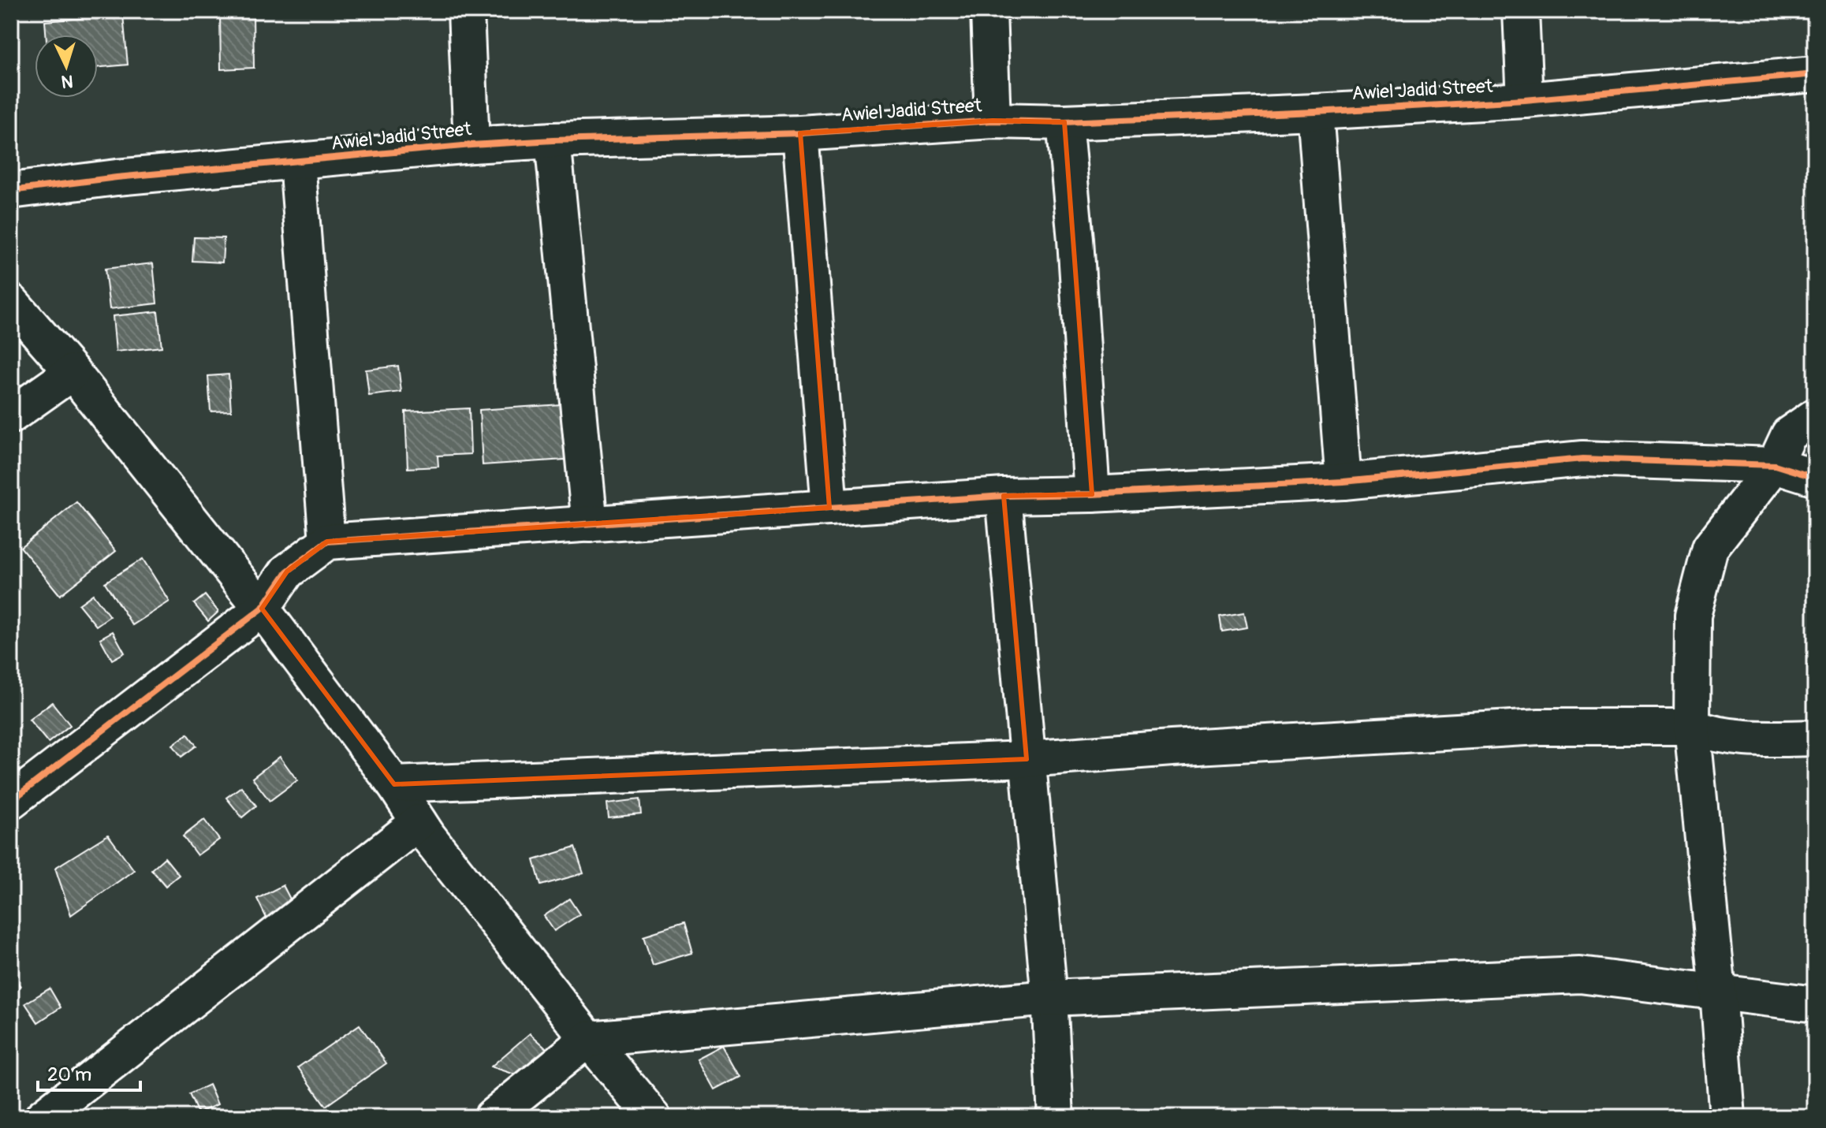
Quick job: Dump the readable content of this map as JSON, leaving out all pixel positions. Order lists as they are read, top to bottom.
{
  "streets": {
    "street": ["Awiel Jadid Street"]
  },
  "scale_bar": "20 m",
  "north": "bottom"
}
